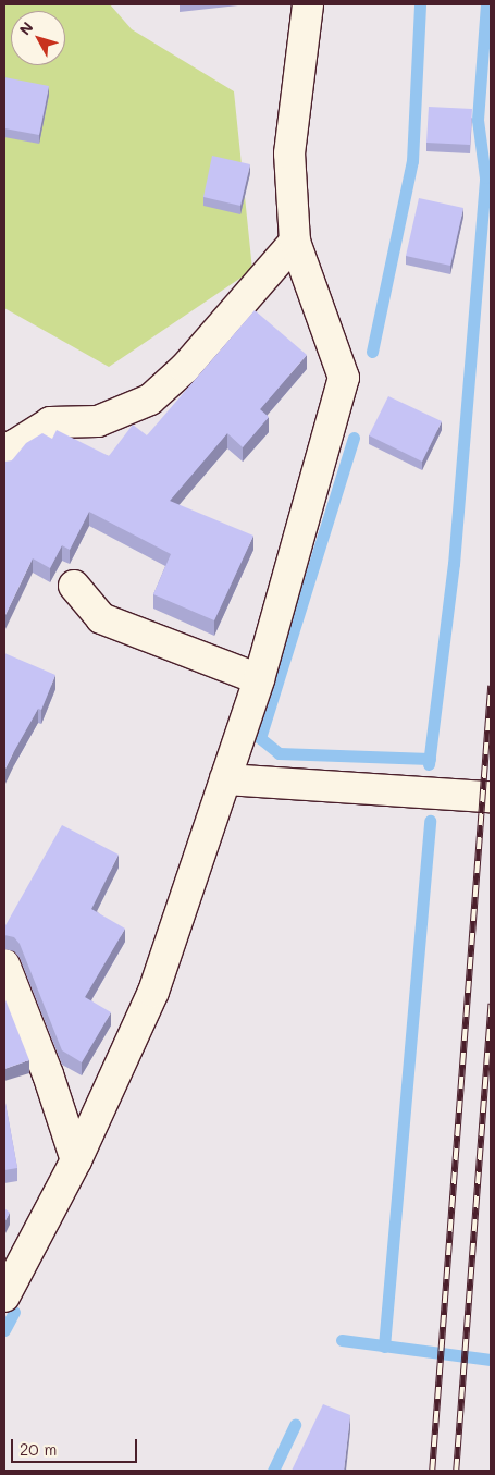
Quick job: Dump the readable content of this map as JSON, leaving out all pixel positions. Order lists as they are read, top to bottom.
{
  "scale_bar": "20 m",
  "north": "top left"
}
